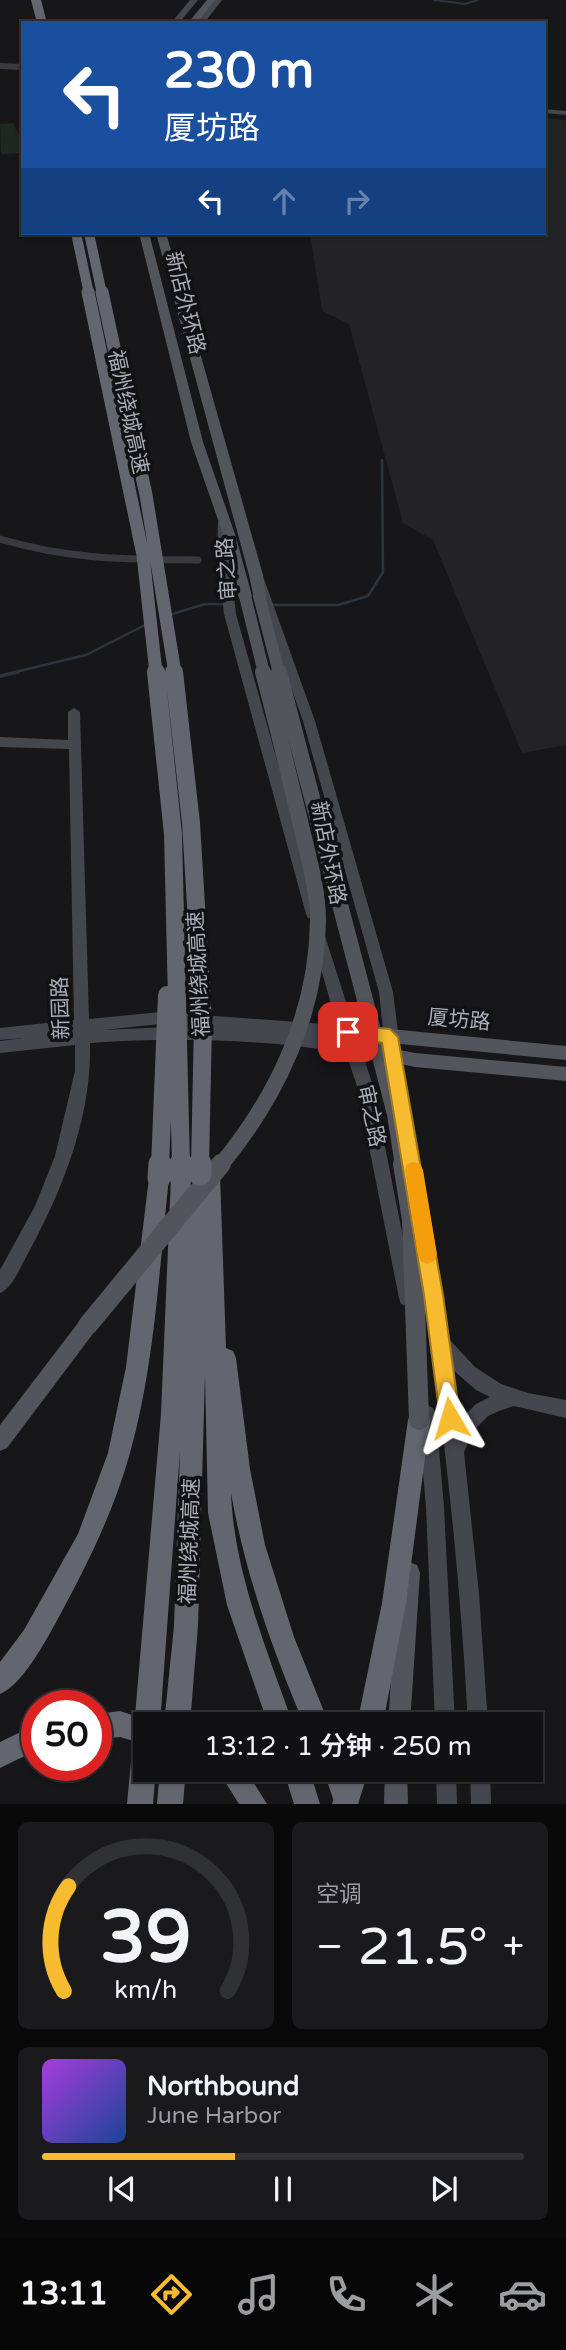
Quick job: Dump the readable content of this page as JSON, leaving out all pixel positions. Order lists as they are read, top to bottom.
{
  "streets": {
    "highway": ["福州绕城高速"],
    "main road": [
      "新店外环路",
      "审之路",
      "新园路",
      "厦坊路"
    ]
  },
  "crossings": [
    ["新店外环路", "审之路"],
    ["审之路", "厦坊路"]
  ],
  "page": {
    "turn": ["230 m", "厦坊路"],
    "limit": "50",
    "trip": "13:12 · 1 分钟 · 250 m",
    "tile": "空调",
    "heat": ["−", "21.5°", "+"],
    "song": ["Northbound", "June Harbor"],
    "tabs": "13:11",
    "gauge": ["39", "km/h"]
  }
}
